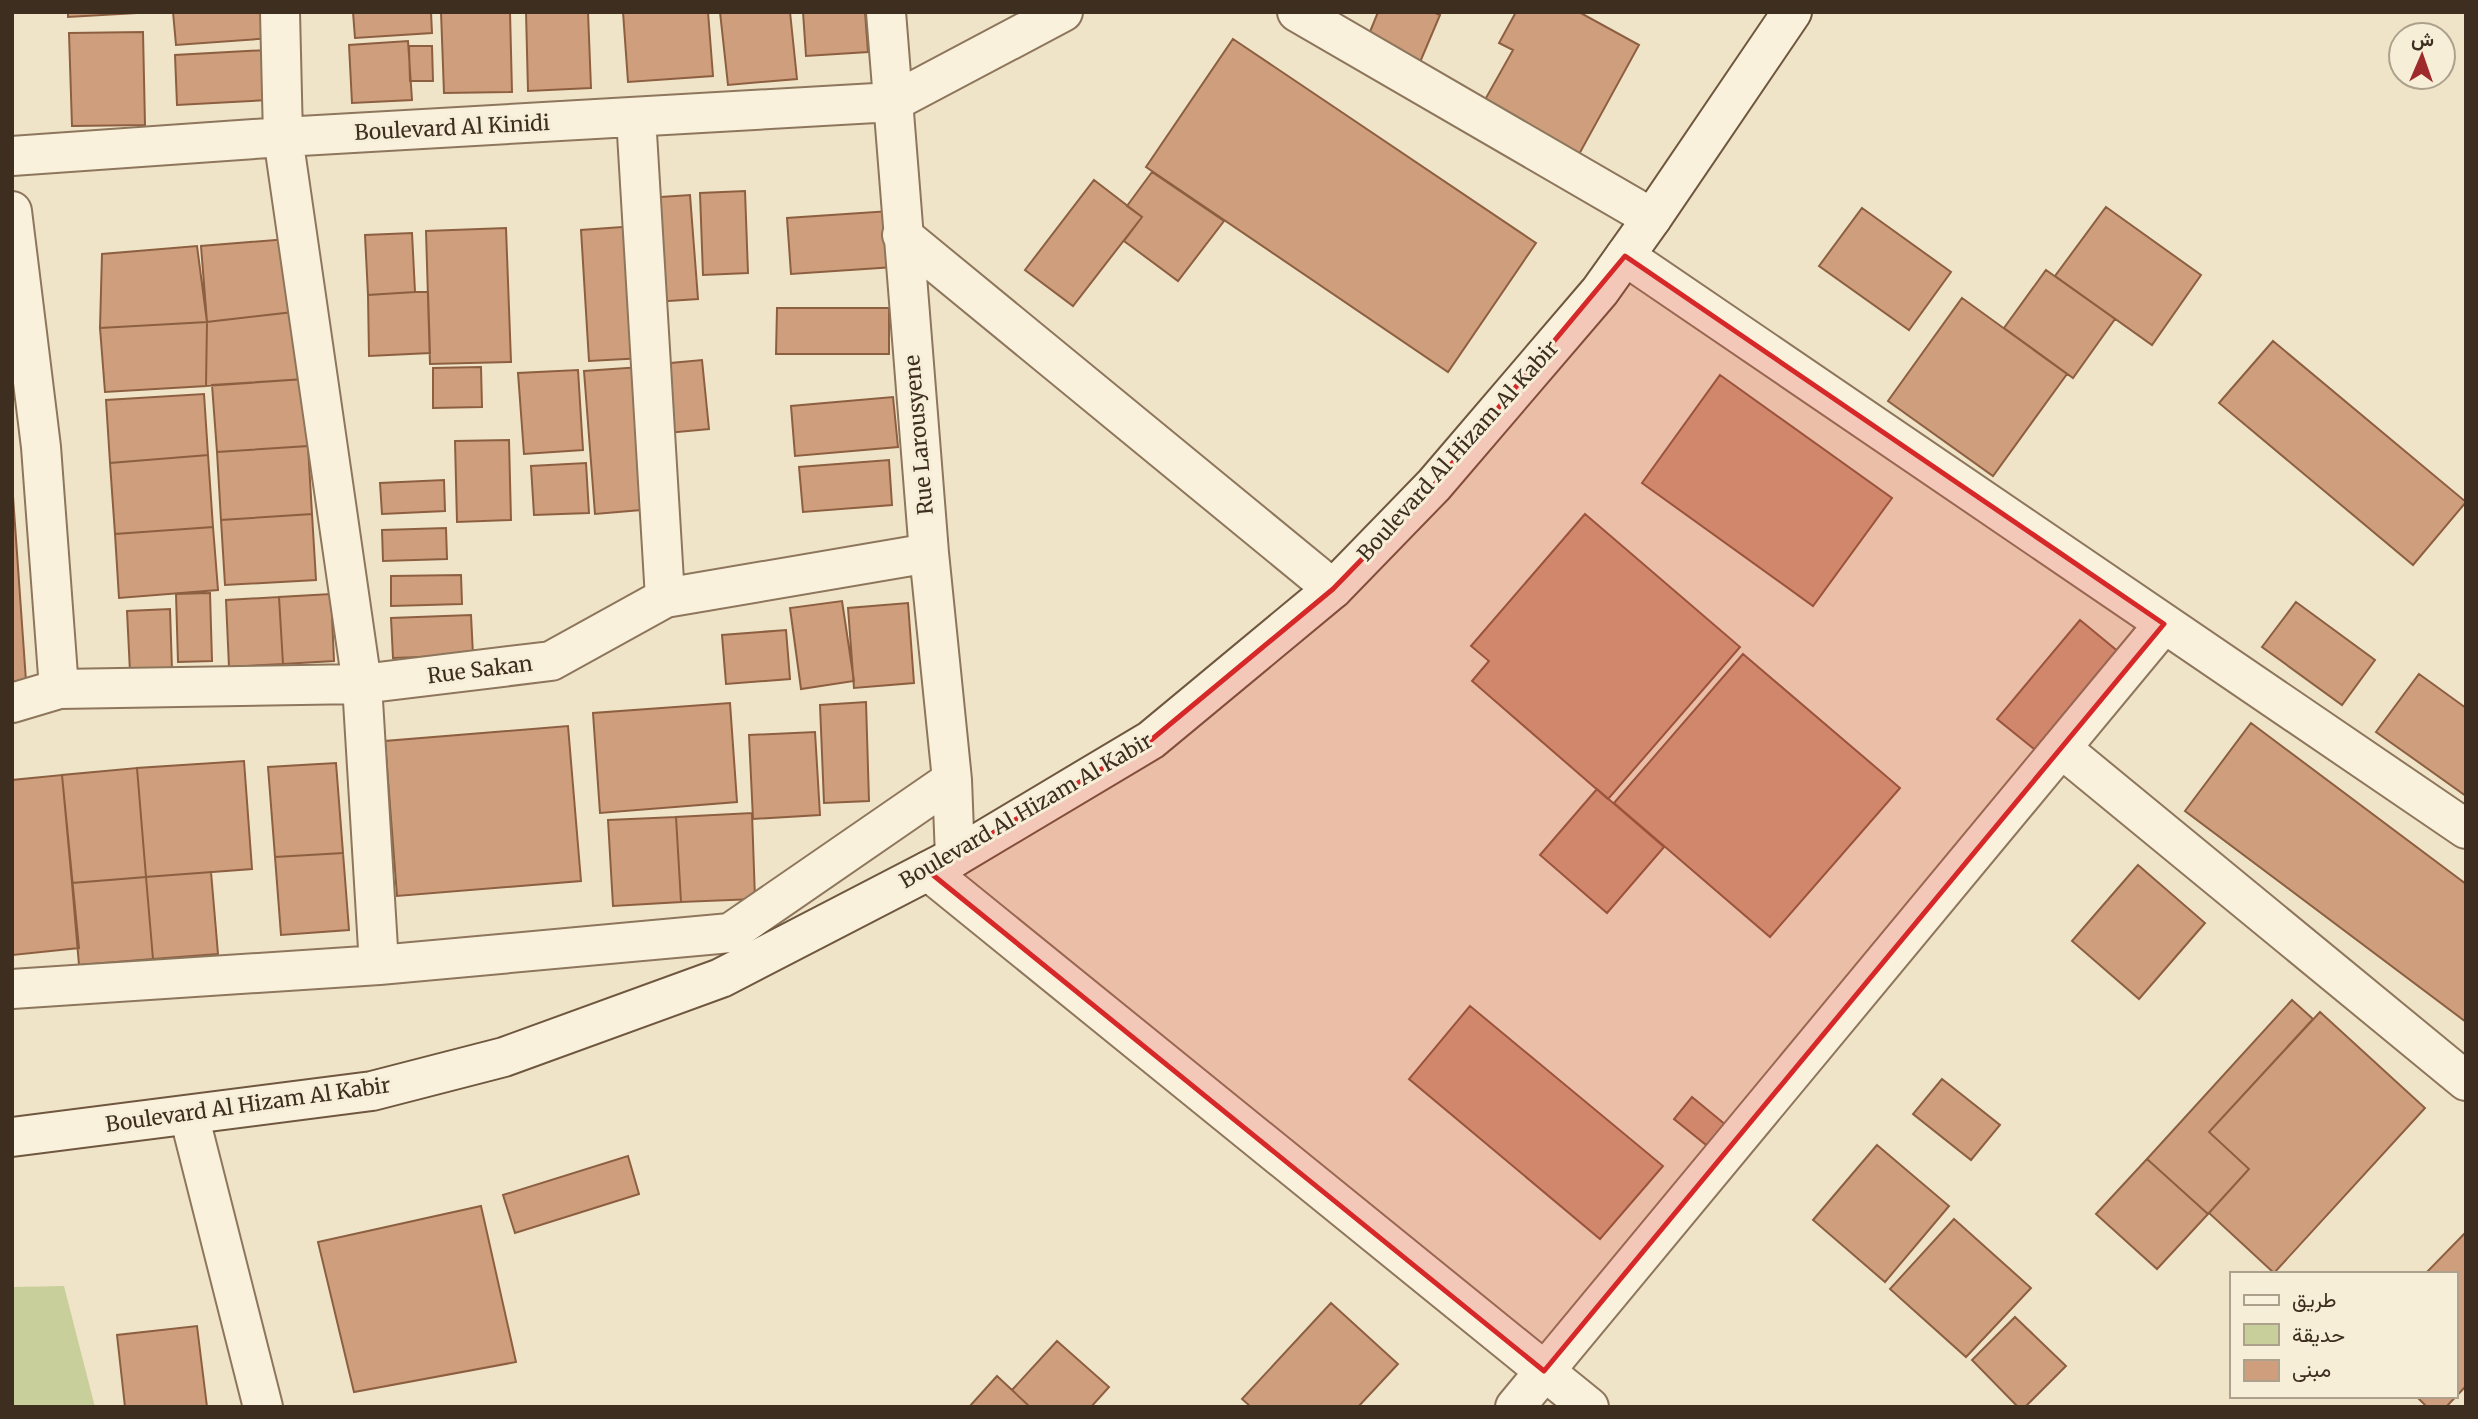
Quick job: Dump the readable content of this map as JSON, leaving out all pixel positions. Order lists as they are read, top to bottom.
{
  "streets": {
    "street": [
      "Boulevard Al Kinidi",
      "Rue Larousyene",
      "Boulevard Al Hizam Al Kabir",
      "Rue Sakan"
    ]
  },
  "crossings": [
    ["Boulevard Al Kinidi", "Rue Larousyene"],
    ["Rue Larousyene", "Boulevard Al Hizam Al Kabir"],
    ["Rue Larousyene", "Rue Sakan"]
  ],
  "legend": ["طريق", "حديقة", "مبنى"],
  "north": "top"
}
